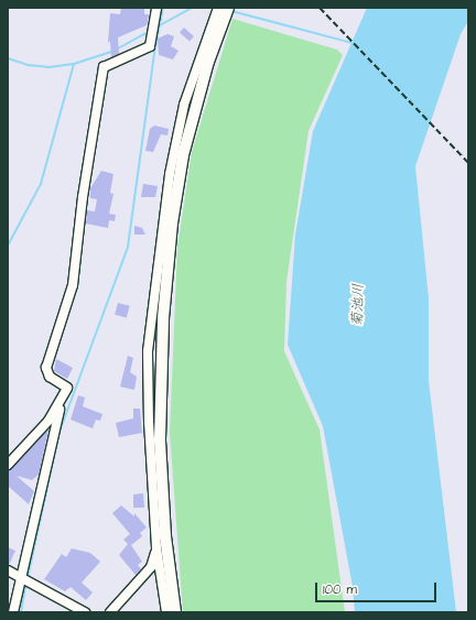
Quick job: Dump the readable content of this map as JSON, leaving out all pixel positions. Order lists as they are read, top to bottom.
{
  "water": ["菊池川"],
  "scale_bar": "100 m"
}
